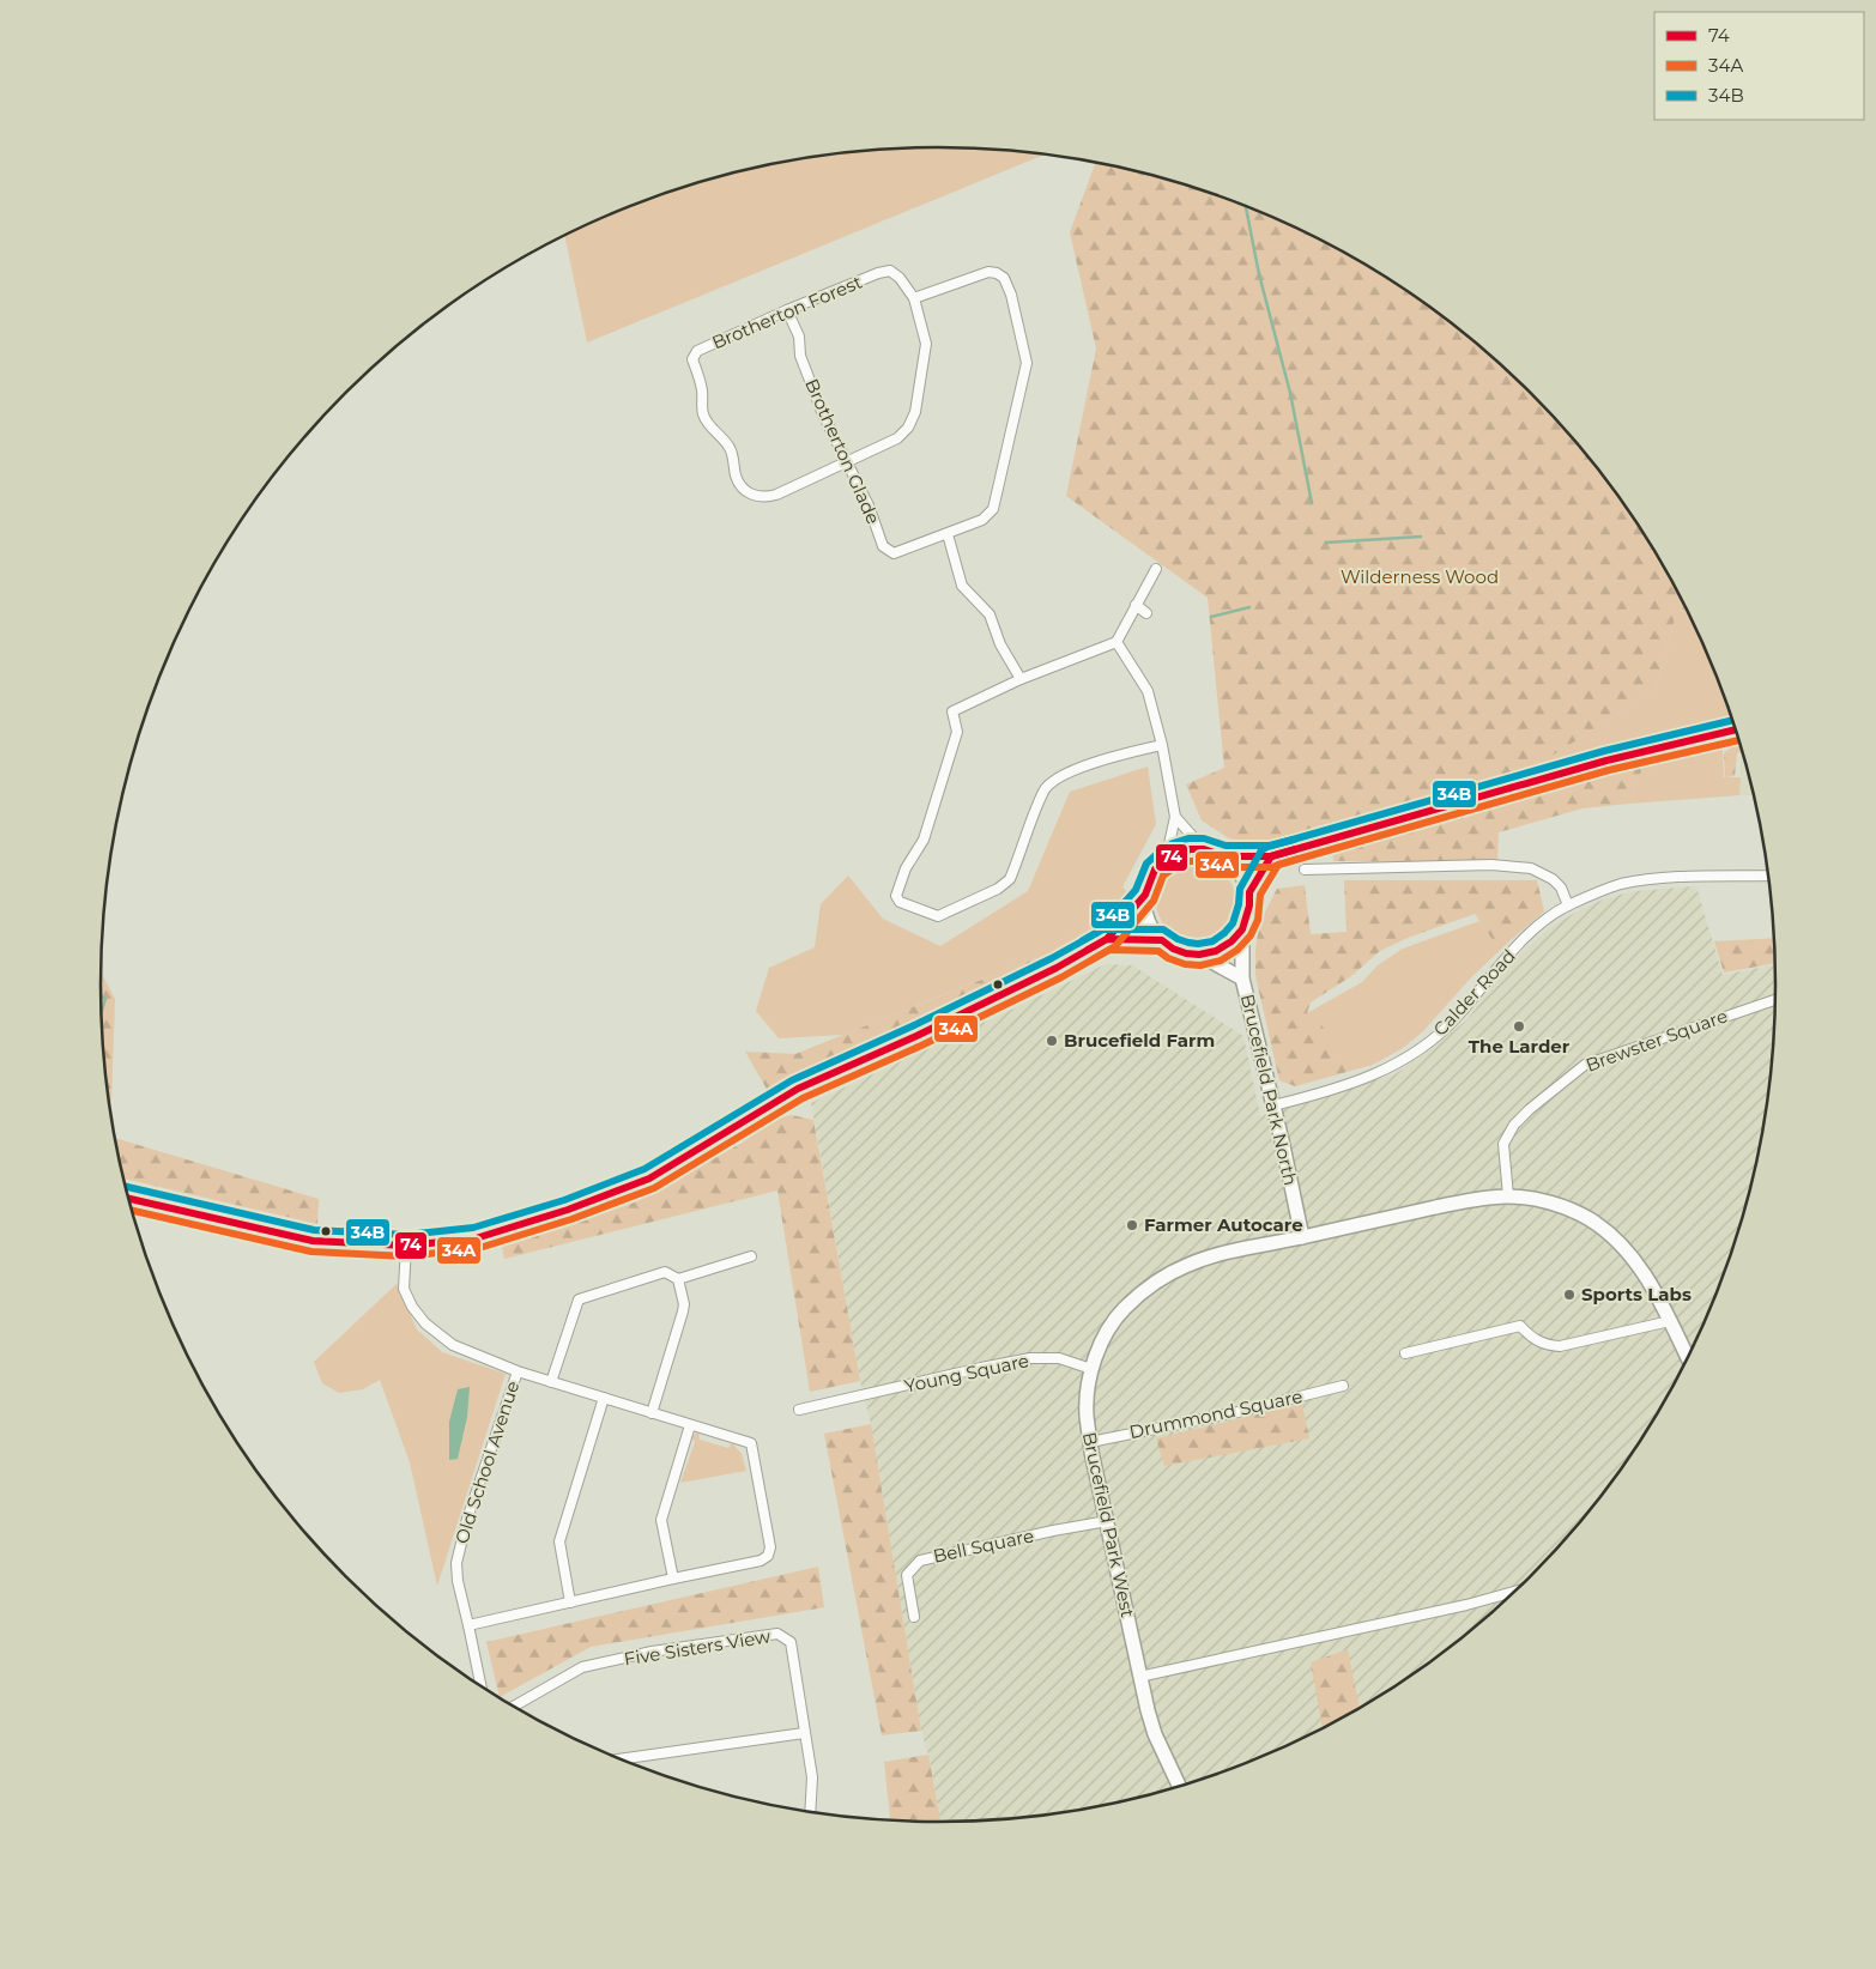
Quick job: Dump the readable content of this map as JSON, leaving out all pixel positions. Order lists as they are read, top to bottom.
{
  "streets": {
    "street": [
      "Brotherton Forest",
      "Brotherton Glade",
      "Calder Road",
      "Brewster Square",
      "Brucefield Park North",
      "Young Square",
      "Drummond Square",
      "Old School Avenue",
      "Brucefield Park West",
      "Bell Square",
      "Five Sisters View"
    ]
  },
  "crossings": [
    ["Brotherton Forest", "Brotherton Glade"],
    ["Calder Road", "Brucefield Park North"],
    ["Brewster Square", "Brucefield Park West"],
    ["Brucefield Park North", "Brucefield Park West"],
    ["Young Square", "Brucefield Park West"],
    ["Drummond Square", "Brucefield Park West"],
    ["Brucefield Park West", "Bell Square"]
  ],
  "parks": ["Wilderness Wood"],
  "places": [
    "The Larder",
    "Brucefield Farm",
    "Farmer Autocare",
    "Sports Labs"
  ],
  "lines": ["transit line 34B", "transit line 74", "transit line 34A"],
  "legend": ["74", "34A", "34B"]
}
